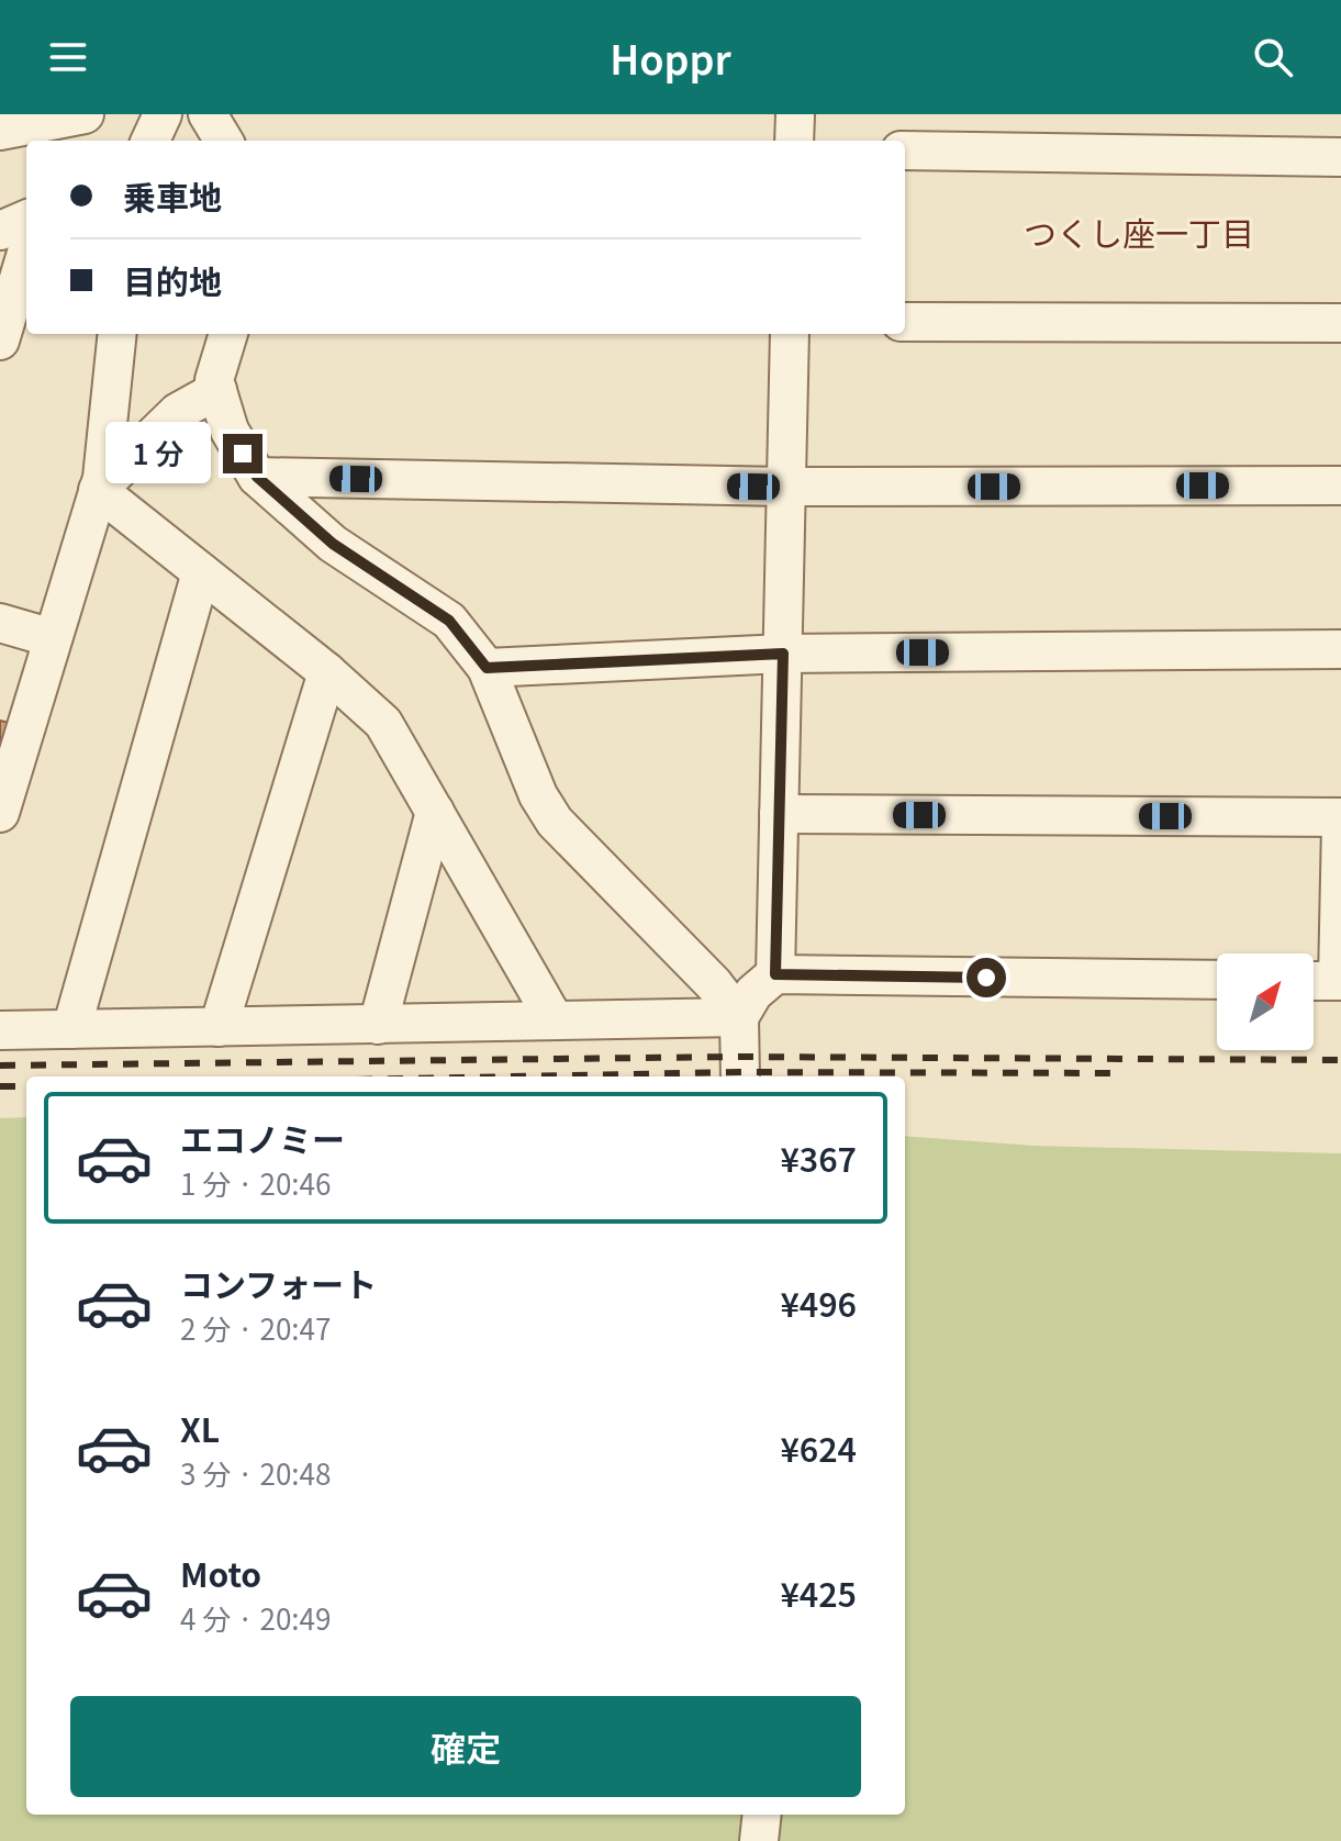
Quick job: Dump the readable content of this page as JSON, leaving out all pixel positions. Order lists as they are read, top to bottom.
{
  "districts": ["つくし座一丁目"],
  "north": "top right",
  "page": {
    "header": "Hoppr",
    "banner": ["乗車地", "目的地"],
    "bubble": "1 分",
    "list": [
      {
        "name": "エコノミー",
        "note": "1 分 · 20:46",
        "value": "¥367"
      },
      {
        "name": "コンフォート",
        "note": "2 分 · 20:47",
        "value": "¥496"
      },
      {
        "name": "XL",
        "note": "3 分 · 20:48",
        "value": "¥624"
      },
      {
        "name": "Moto",
        "note": "4 分 · 20:49",
        "value": "¥425"
      }
    ],
    "buttons": "確定"
  }
}
